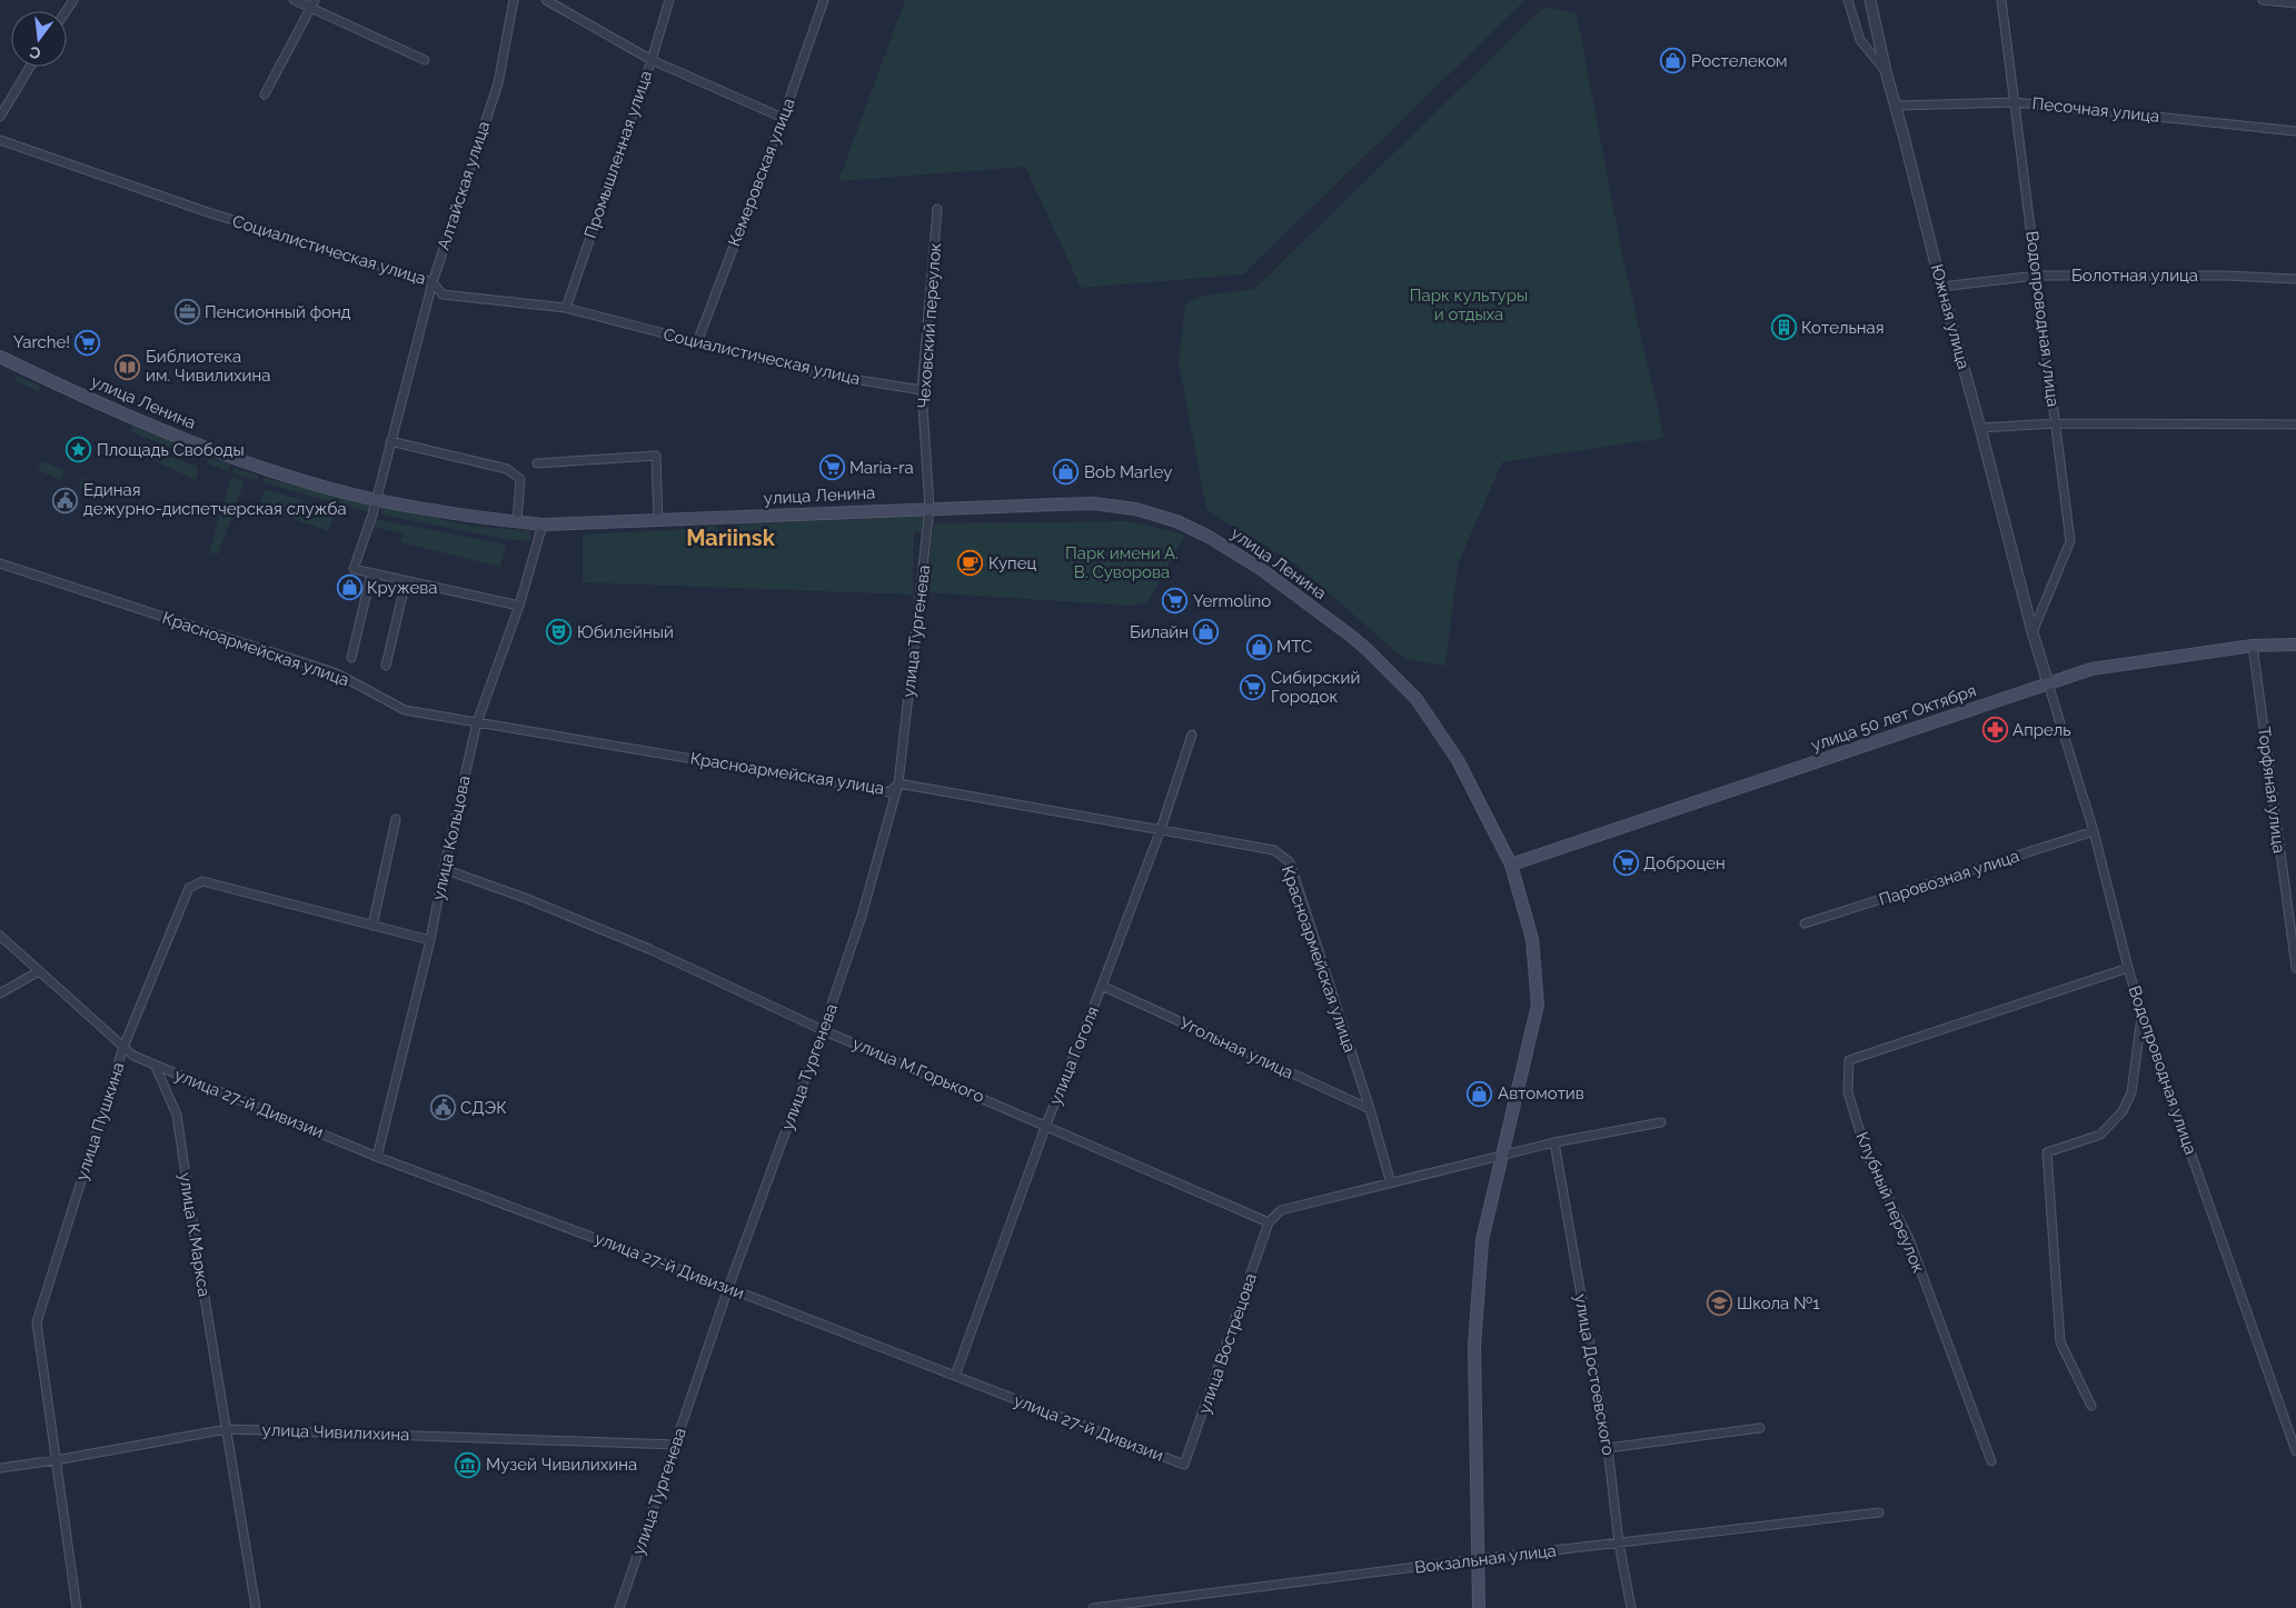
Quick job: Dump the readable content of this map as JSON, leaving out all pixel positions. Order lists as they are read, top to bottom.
{
  "streets": {
    "main road": ["улица Ленина", "улица 50 лет Октября"],
    "street": [
      "Песочная улица",
      "Промышленная улица",
      "Кемеровская улица",
      "Алтайская улица",
      "Социалистическая улица",
      "Болотная улица",
      "Южная улица",
      "Водопроводная улица",
      "Чеховский переулок",
      "улица Тургенева",
      "Красноармейская улица",
      "Торфяная улица",
      "улица Кольцова",
      "Паровозная улица",
      "Угольная улица",
      "улица Гоголя",
      "улица М.Горького",
      "улица 27-й Дивизии",
      "улица Пушкина",
      "Клубный переулок",
      "улица К.Маркса",
      "улица Вострецова",
      "улица Достоевского",
      "улица Чивилихина",
      "Вокзальная улица"
    ]
  },
  "crossings": [
    ["Песочная улица", "Южная улица"],
    ["Песочная улица", "Водопроводная улица"],
    ["Промышленная улица", "Социалистическая улица"],
    ["Кемеровская улица", "Социалистическая улица"],
    ["Алтайская улица", "Социалистическая улица"],
    ["Алтайская улица", "улица Ленина"],
    ["Социалистическая улица", "Чеховский переулок"],
    ["Болотная улица", "Южная улица"],
    ["Болотная улица", "Водопроводная улица"],
    ["Южная улица", "Водопроводная улица"],
    ["Южная улица", "улица 50 лет Октября"],
    ["Водопроводная улица", "улица 50 лет Октября"],
    ["Водопроводная улица", "Паровозная улица"],
    ["Водопроводная улица", "Клубный переулок"],
    ["Чеховский переулок", "улица Ленина"],
    ["Чеховский переулок", "улица Тургенева"],
    ["улица Ленина", "улица Тургенева"],
    ["улица Ленина", "улица 50 лет Октября"],
    ["улица Ленина", "улица Кольцова"],
    ["улица Ленина", "Вокзальная улица"],
    ["улица Тургенева", "Красноармейская улица"],
    ["улица Тургенева", "улица М.Горького"],
    ["улица Тургенева", "улица 27-й Дивизии"],
    ["улица Тургенева", "улица Чивилихина"],
    ["Красноармейская улица", "улица Кольцова"],
    ["Красноармейская улица", "Угольная улица"],
    ["Красноармейская улица", "улица Гоголя"],
    ["улица 50 лет Октября", "Торфяная улица"],
    ["улица Кольцова", "улица М.Горького"],
    ["улица Кольцова", "улица 27-й Дивизии"],
    ["улица Кольцова", "улица Пушкина"],
    ["Угольная улица", "улица Гоголя"],
    ["улица Гоголя", "улица М.Горького"],
    ["улица Гоголя", "улица 27-й Дивизии"],
    ["улица М.Горького", "улица Вострецова"],
    ["улица 27-й Дивизии", "улица К.Маркса"],
    ["улица 27-й Дивизии", "улица Вострецова"],
    ["улица Пушкина", "улица Чивилихина"],
    ["улица К.Маркса", "улица Чивилихина"],
    ["улица Достоевского", "Вокзальная улица"]
  ],
  "districts": ["Mariinsk"],
  "parks": ["Парк культуры и отдыха", "Парк имени А. В. Суворова"],
  "places": {
    "shop": [
      "Ростелеком",
      "Bob Marley",
      "Кружева",
      "Билайн",
      "МТС",
      "Автомотив"
    ],
    "office": ["Пенсионный фонд"],
    "building": ["Котельная"],
    "supermarket": [
      "Yarche!",
      "Maria-ra",
      "Yermolino",
      "Сибирский Городок",
      "Доброцен"
    ],
    "library": ["Библиотека им. Чивилихина"],
    "place": ["Площадь Свободы"],
    "public building": ["Единая дежурно-диспетчерская служба", "СДЭК"],
    "cafe": ["Купец"],
    "theatre": ["Юбилейный"],
    "pharmacy": ["Апрель"],
    "school or university": ["Школа №1"],
    "museum": ["Музей Чивилихина"]
  },
  "north": "bottom"
}
